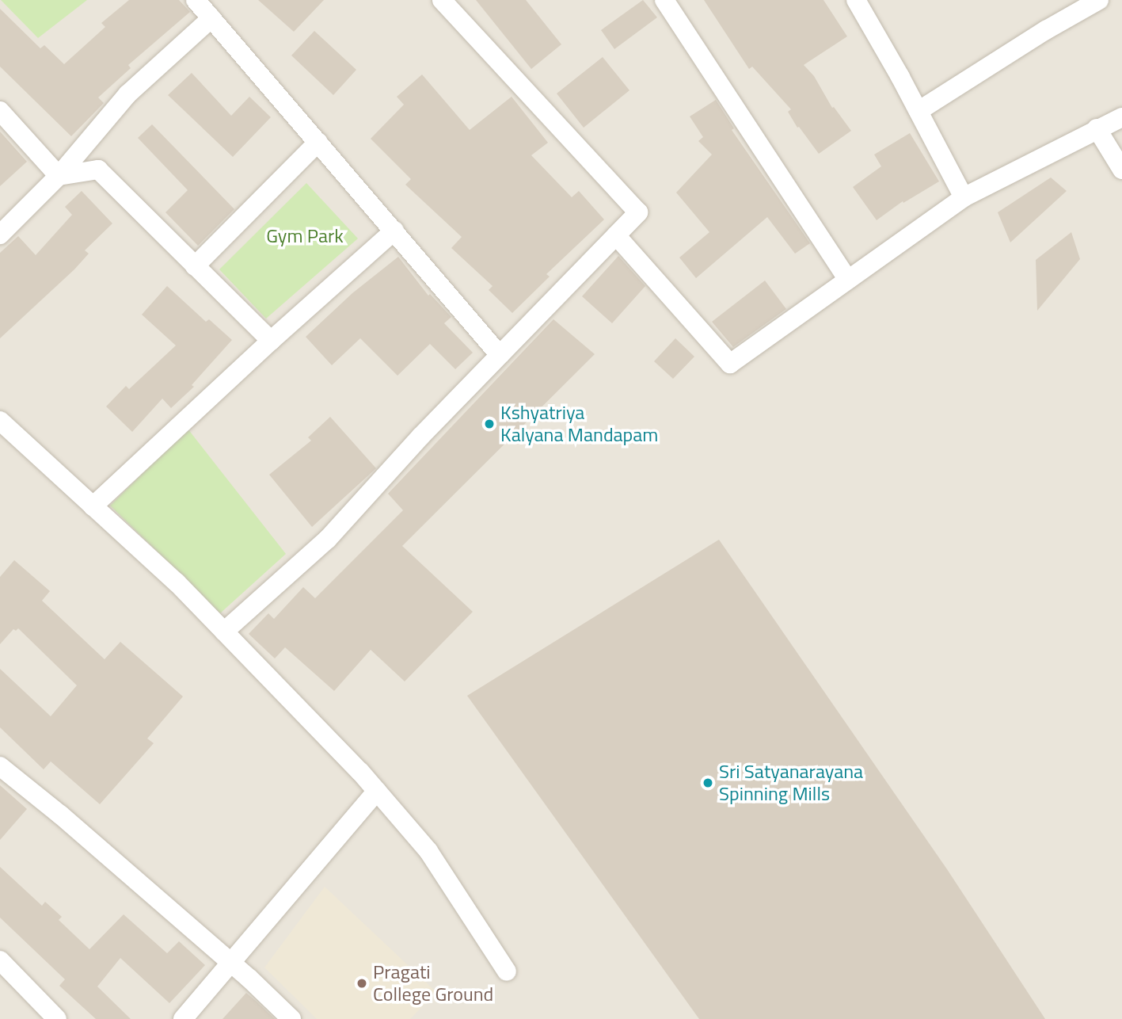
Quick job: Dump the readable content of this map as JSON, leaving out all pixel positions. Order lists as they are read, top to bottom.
{
  "parks": ["Gym Park"],
  "places": ["Kshyatriya Kalyana Mandapam", "Sri Satyanarayana Spinning Mills", "Pragati College Ground"]
}
